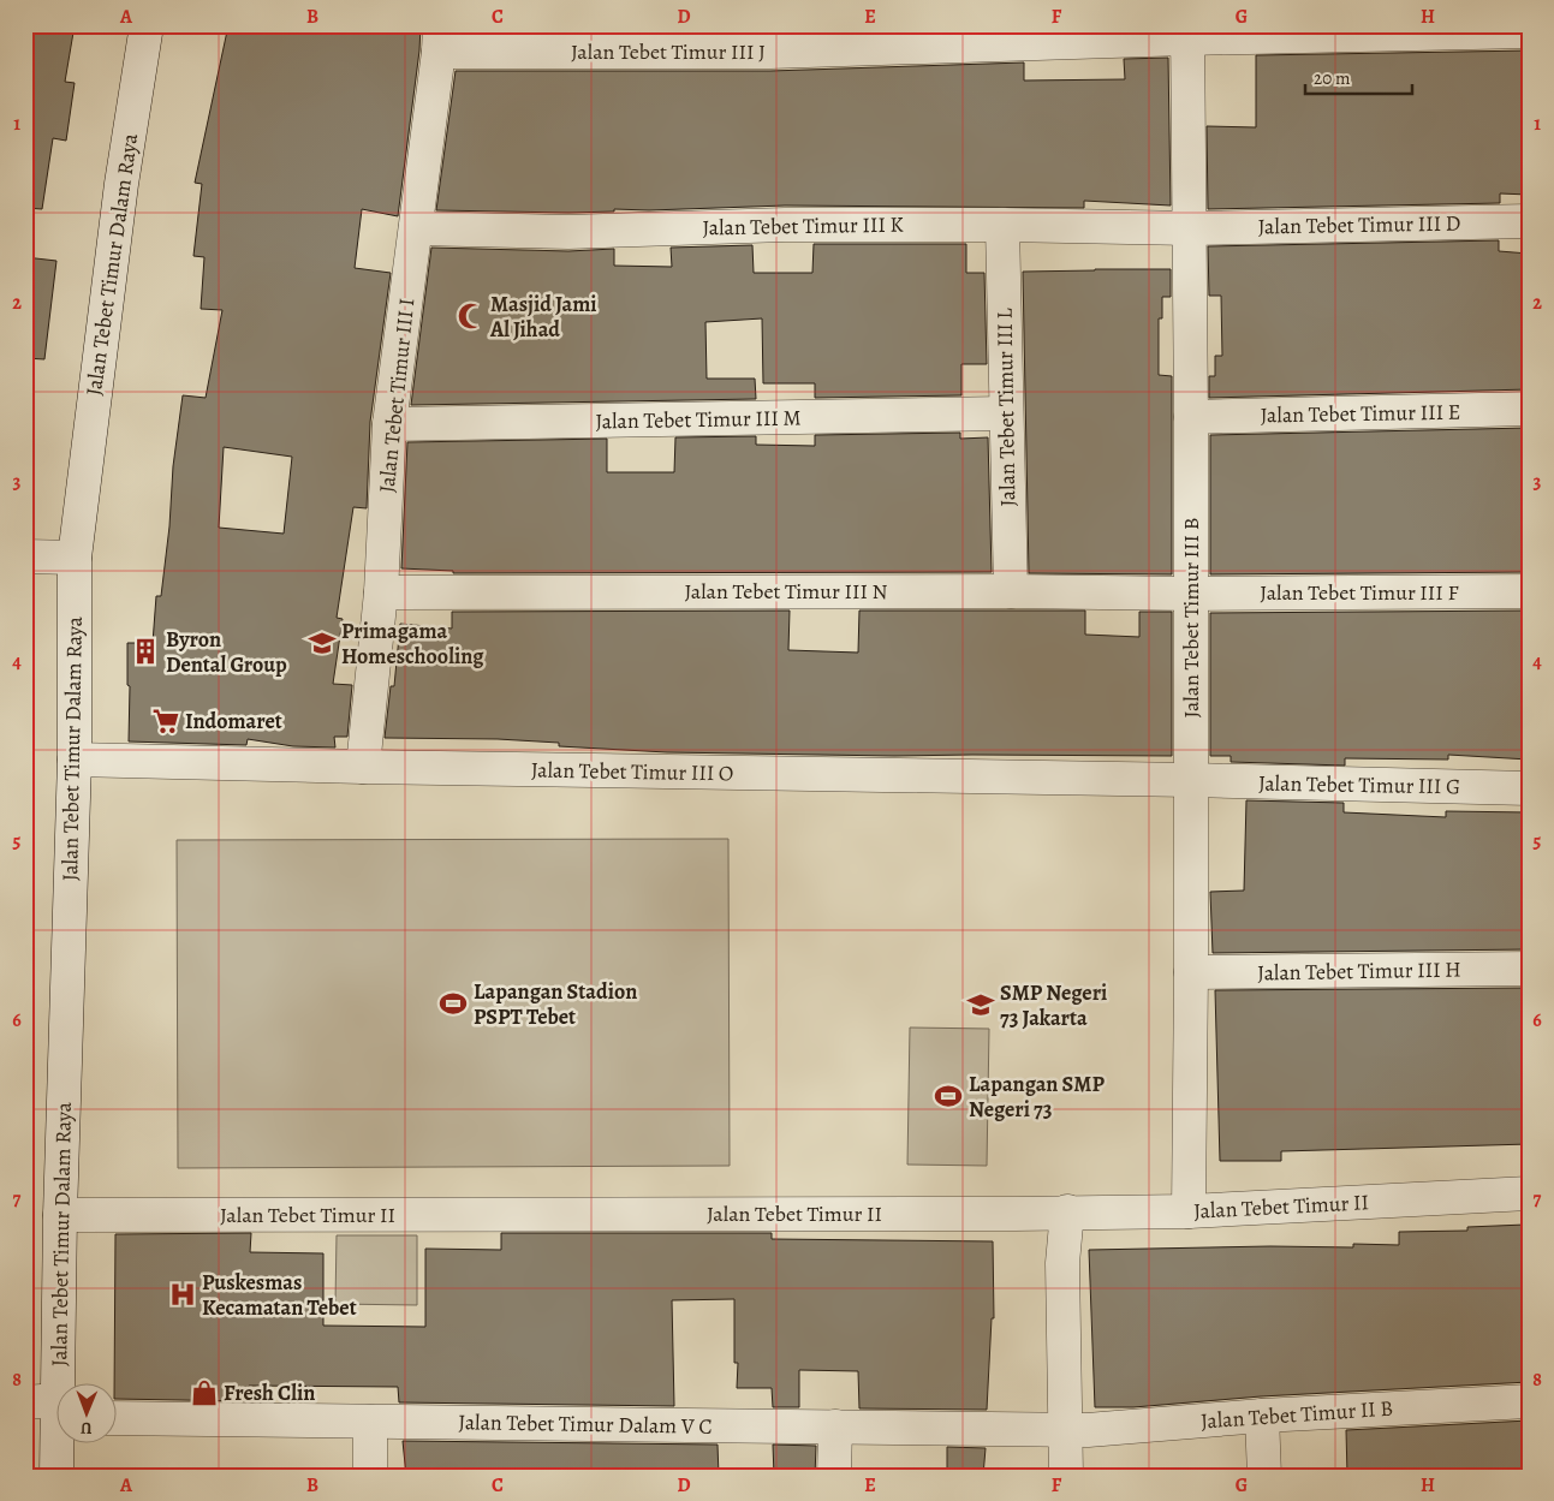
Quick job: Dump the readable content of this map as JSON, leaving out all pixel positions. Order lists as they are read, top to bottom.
{
  "streets": {
    "street": [
      "Jalan Tebet Timur III J",
      "Jalan Tebet Timur III D",
      "Jalan Tebet Timur III K",
      "Jalan Tebet Timur Dalam Raya",
      "Jalan Tebet Timur III I",
      "Jalan Tebet Timur III L",
      "Jalan Tebet Timur III E",
      "Jalan Tebet Timur III M",
      "Jalan Tebet Timur III N",
      "Jalan Tebet Timur III F",
      "Jalan Tebet Timur III B",
      "Jalan Tebet Timur III O",
      "Jalan Tebet Timur III G",
      "Jalan Tebet Timur III H",
      "Jalan Tebet Timur II",
      "Jalan Tebet Timur II B",
      "Jalan Tebet Timur Dalam V C"
    ]
  },
  "crossings": [
    ["Jalan Tebet Timur III J", "Jalan Tebet Timur III I"],
    ["Jalan Tebet Timur III J", "Jalan Tebet Timur III B"],
    ["Jalan Tebet Timur III D", "Jalan Tebet Timur III K"],
    ["Jalan Tebet Timur III D", "Jalan Tebet Timur III B"],
    ["Jalan Tebet Timur III K", "Jalan Tebet Timur III I"],
    ["Jalan Tebet Timur III K", "Jalan Tebet Timur III L"],
    ["Jalan Tebet Timur III K", "Jalan Tebet Timur III B"],
    ["Jalan Tebet Timur Dalam Raya", "Jalan Tebet Timur III O"],
    ["Jalan Tebet Timur Dalam Raya", "Jalan Tebet Timur II"],
    ["Jalan Tebet Timur III I", "Jalan Tebet Timur III M"],
    ["Jalan Tebet Timur III I", "Jalan Tebet Timur III N"],
    ["Jalan Tebet Timur III I", "Jalan Tebet Timur III O"],
    ["Jalan Tebet Timur III L", "Jalan Tebet Timur III M"],
    ["Jalan Tebet Timur III L", "Jalan Tebet Timur III N"],
    ["Jalan Tebet Timur III E", "Jalan Tebet Timur III B"],
    ["Jalan Tebet Timur III N", "Jalan Tebet Timur III F"],
    ["Jalan Tebet Timur III N", "Jalan Tebet Timur III B"],
    ["Jalan Tebet Timur III F", "Jalan Tebet Timur III B"],
    ["Jalan Tebet Timur III B", "Jalan Tebet Timur III O"],
    ["Jalan Tebet Timur III B", "Jalan Tebet Timur III G"],
    ["Jalan Tebet Timur III B", "Jalan Tebet Timur III H"],
    ["Jalan Tebet Timur III B", "Jalan Tebet Timur II"],
    ["Jalan Tebet Timur III O", "Jalan Tebet Timur III G"],
    ["Jalan Tebet Timur II B", "Jalan Tebet Timur Dalam V C"]
  ],
  "places": {
    "mosque": ["Masjid Jami Al Jihad"],
    "school or university": ["Primagama Homeschooling", "SMP Negeri 73 Jakarta"],
    "building": ["Byron Dental Group"],
    "supermarket": ["Indomaret"],
    "sports": ["Lapangan Stadion PSPT Tebet", "Lapangan SMP Negeri 73"],
    "hospital": ["Puskesmas Kecamatan Tebet"],
    "shop": ["Fresh Clin"]
  },
  "scale_bar": "20 m",
  "north": "bottom",
  "grid": {
    "columns": [
      "A",
      "B",
      "C",
      "D",
      "E",
      "F",
      "G",
      "H"
    ],
    "rows": [
      "1",
      "2",
      "3",
      "4",
      "5",
      "6",
      "7",
      "8"
    ]
  }
}
